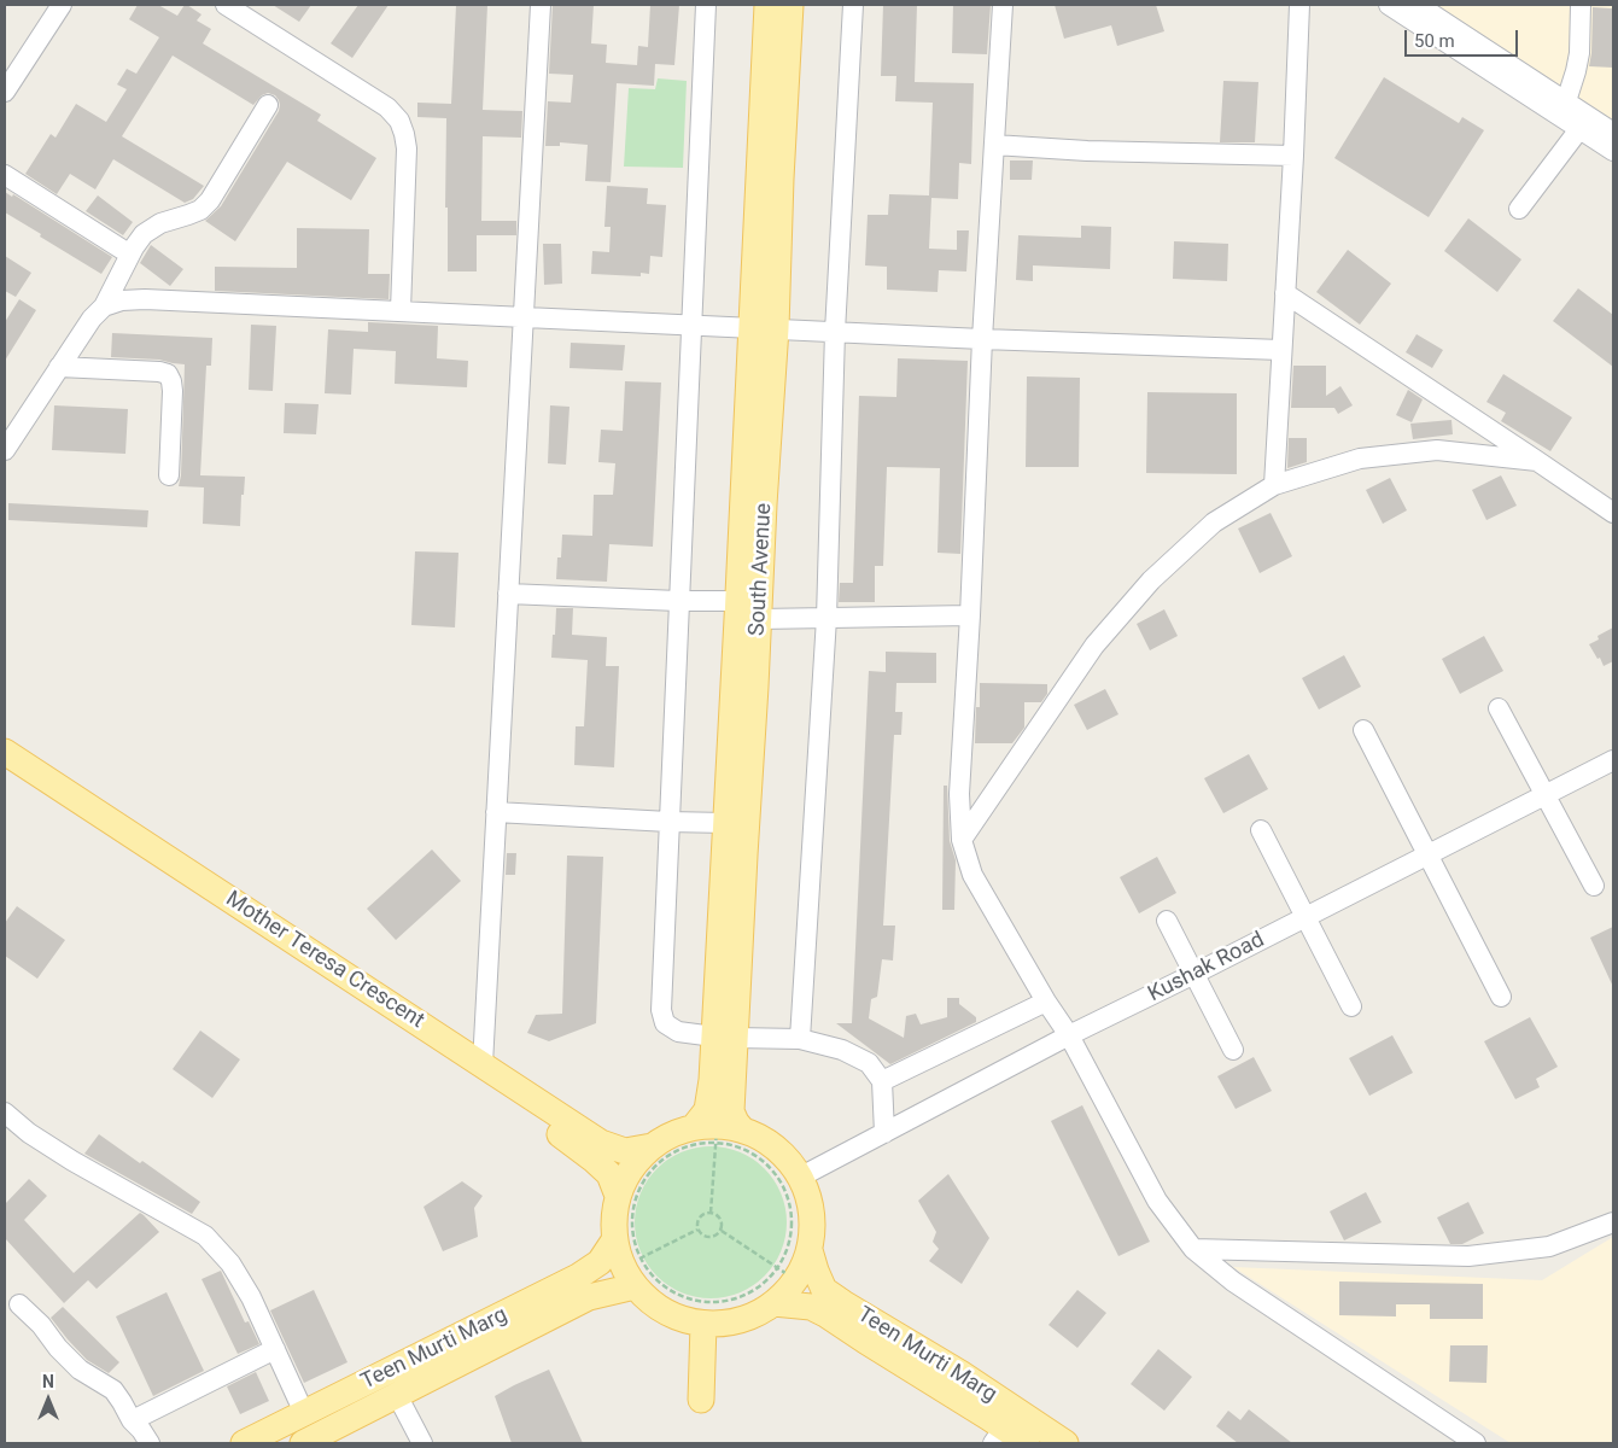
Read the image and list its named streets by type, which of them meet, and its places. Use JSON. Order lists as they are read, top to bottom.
{
  "streets": {
    "main road": ["South Avenue", "Mother Teresa Crescent", "Teen Murti Marg"],
    "street": ["Kushak Road"]
  },
  "scale_bar": "50 m",
  "north": "top"
}
